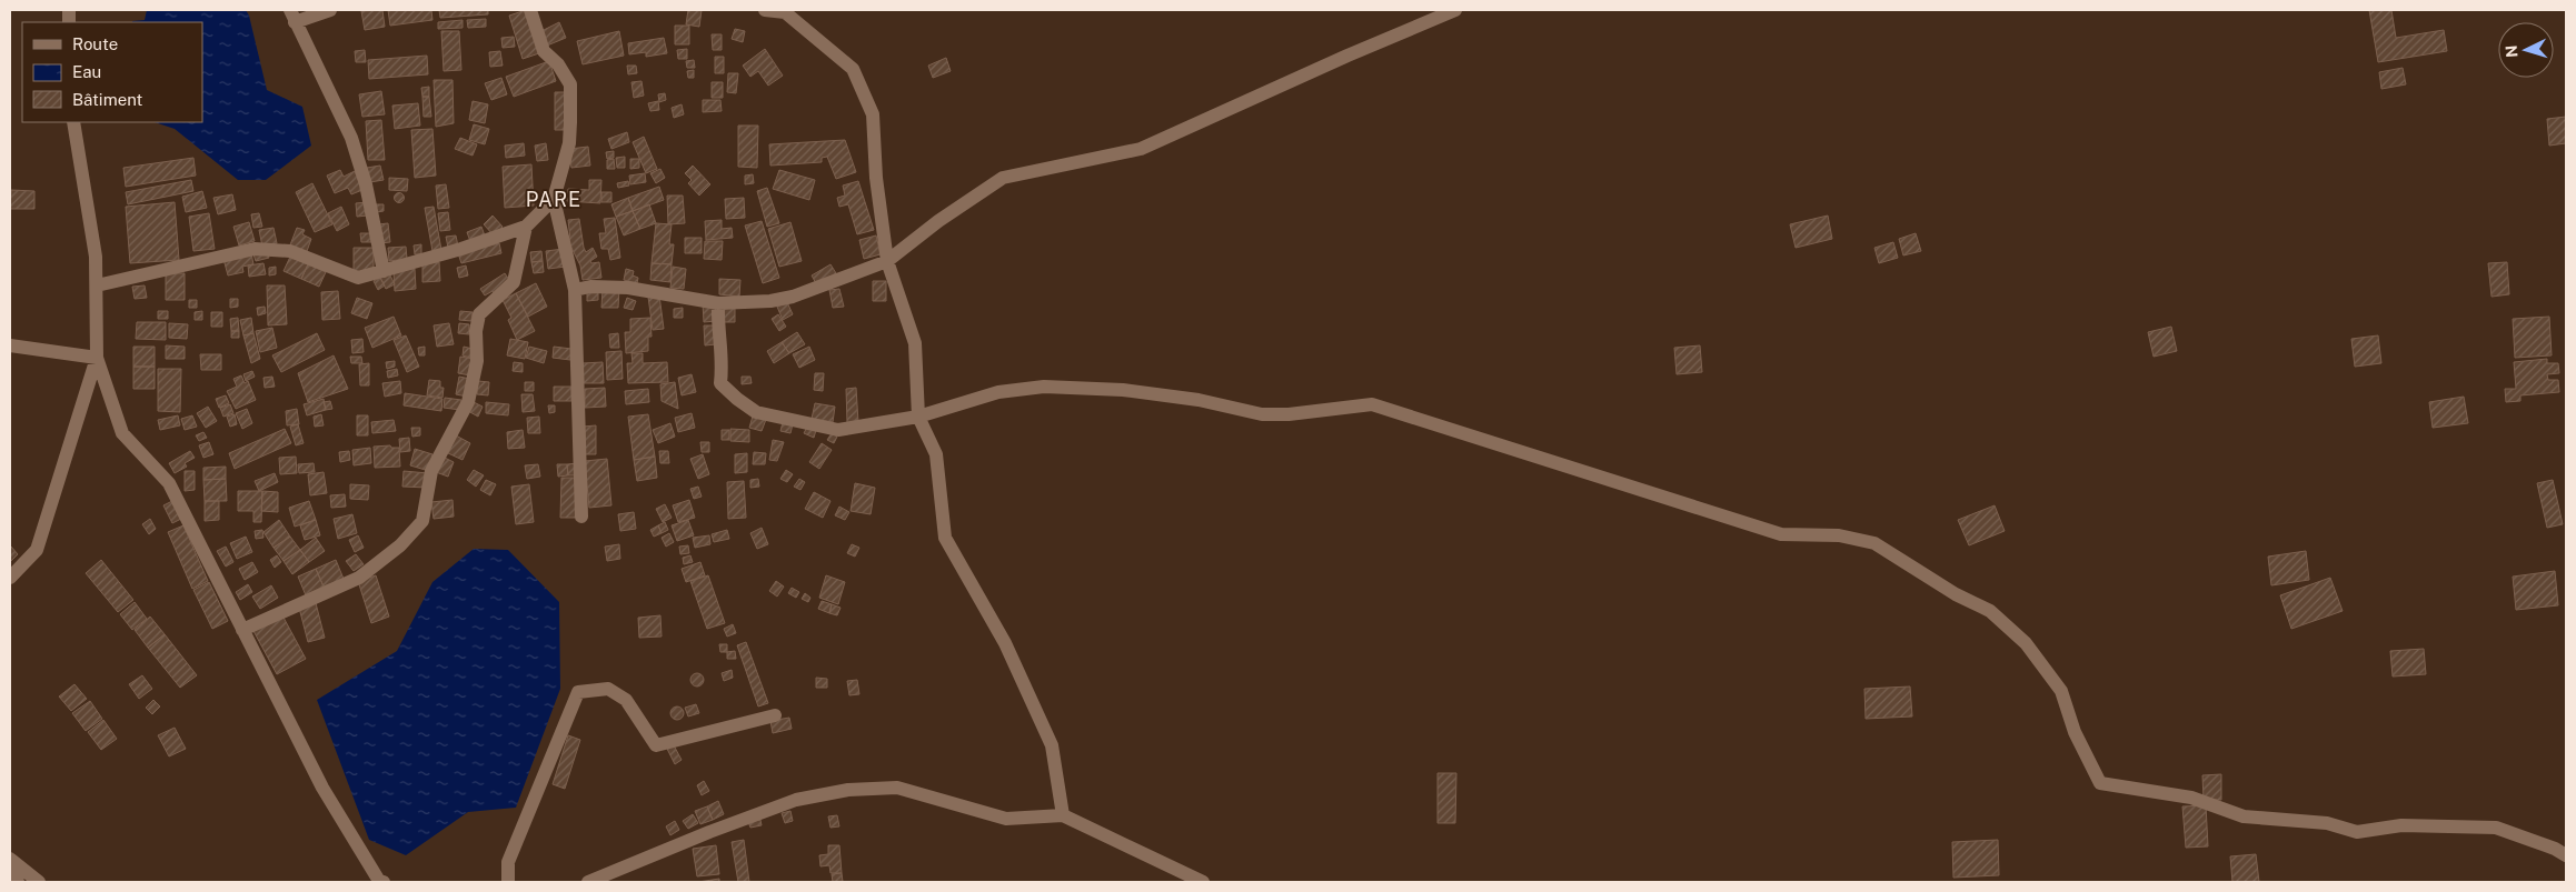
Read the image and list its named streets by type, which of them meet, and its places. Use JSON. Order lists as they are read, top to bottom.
{
  "districts": ["PARE"],
  "legend": ["Route", "Eau", "Bâtiment"],
  "north": "left"
}
